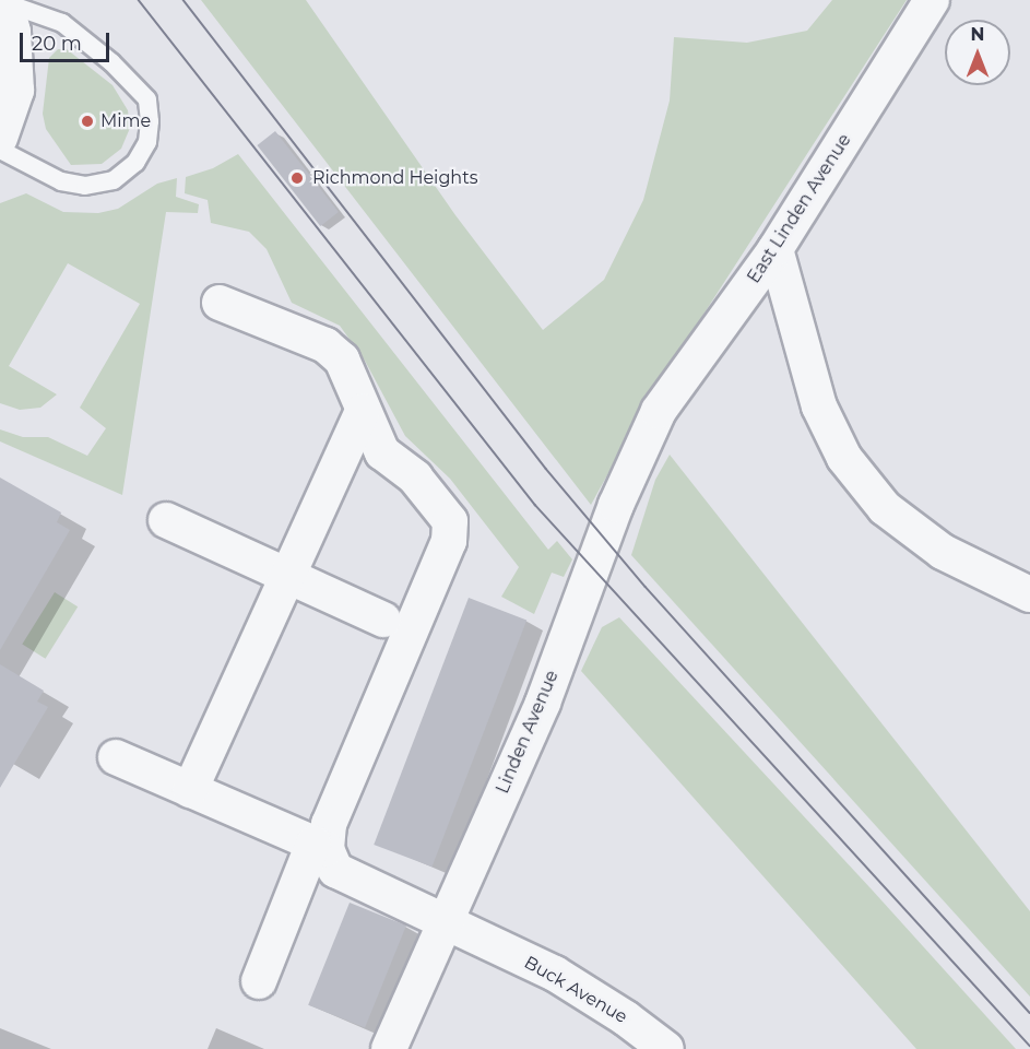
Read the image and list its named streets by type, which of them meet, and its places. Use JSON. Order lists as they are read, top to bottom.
{
  "streets": {
    "street": ["East Linden Avenue", "Linden Avenue", "Buck Avenue"]
  },
  "crossings": [
    ["East Linden Avenue", "Linden Avenue"],
    ["Linden Avenue", "Buck Avenue"]
  ],
  "places": ["Mime", "Richmond Heights"],
  "scale_bar": "20 m",
  "north": "top"
}
